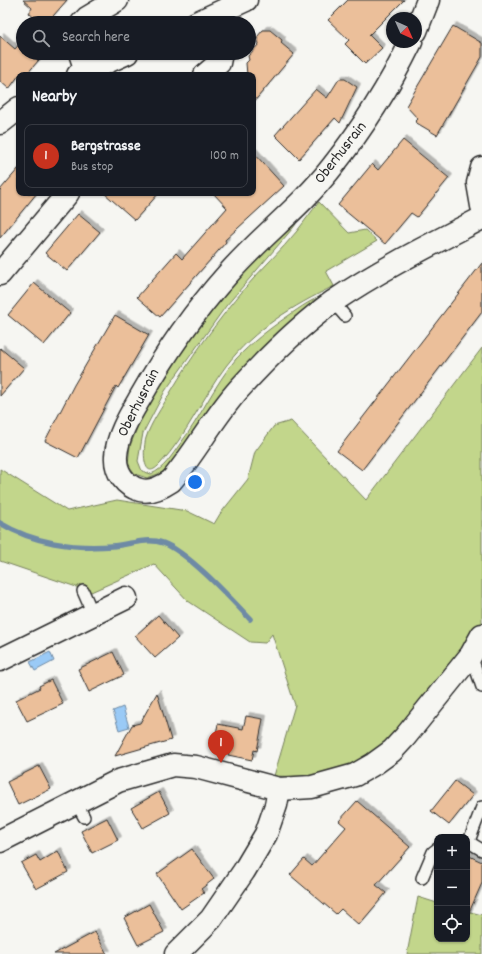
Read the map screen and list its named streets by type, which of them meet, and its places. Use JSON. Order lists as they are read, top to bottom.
{
  "streets": {
    "street": ["Oberhusrain"]
  },
  "north": "bottom right",
  "page": {
    "search": "Search here",
    "heading": "Nearby",
    "list": [
      {
        "mark": "1",
        "name": "Bergstrasse",
        "note": "Bus stop",
        "value": "100 m"
      }
    ],
    "pins": "1",
    "map_buttons": ["+", "−"]
  }
}
